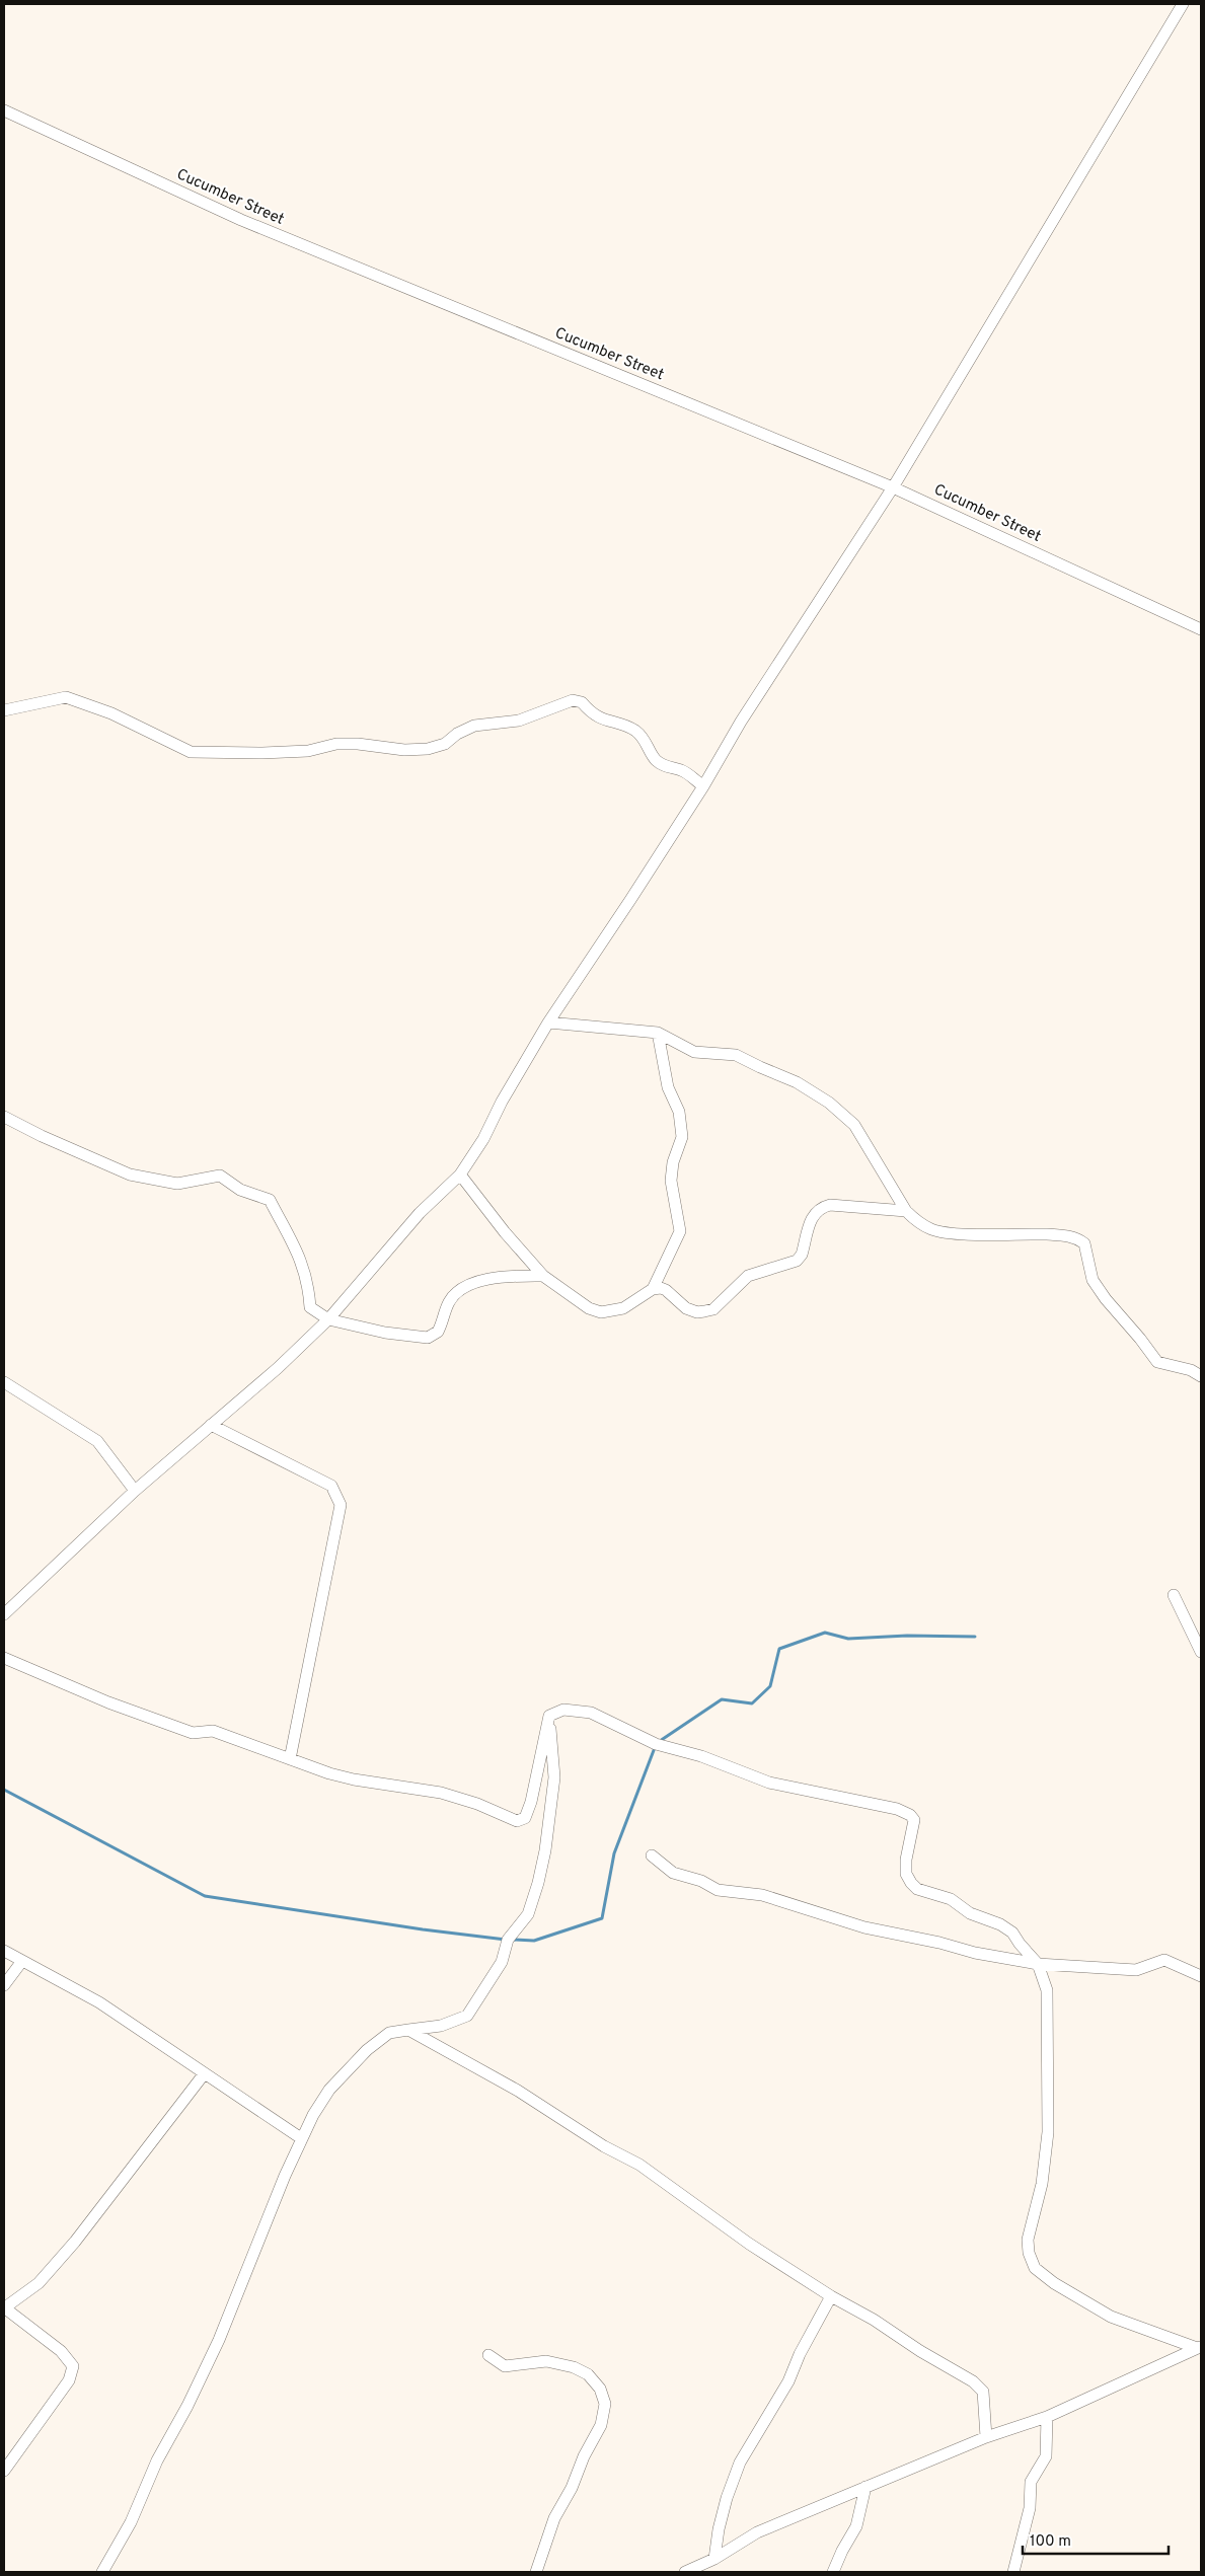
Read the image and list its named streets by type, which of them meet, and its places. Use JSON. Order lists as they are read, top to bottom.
{
  "streets": {
    "street": ["Cucumber Street"]
  },
  "scale_bar": "100 m"
}
